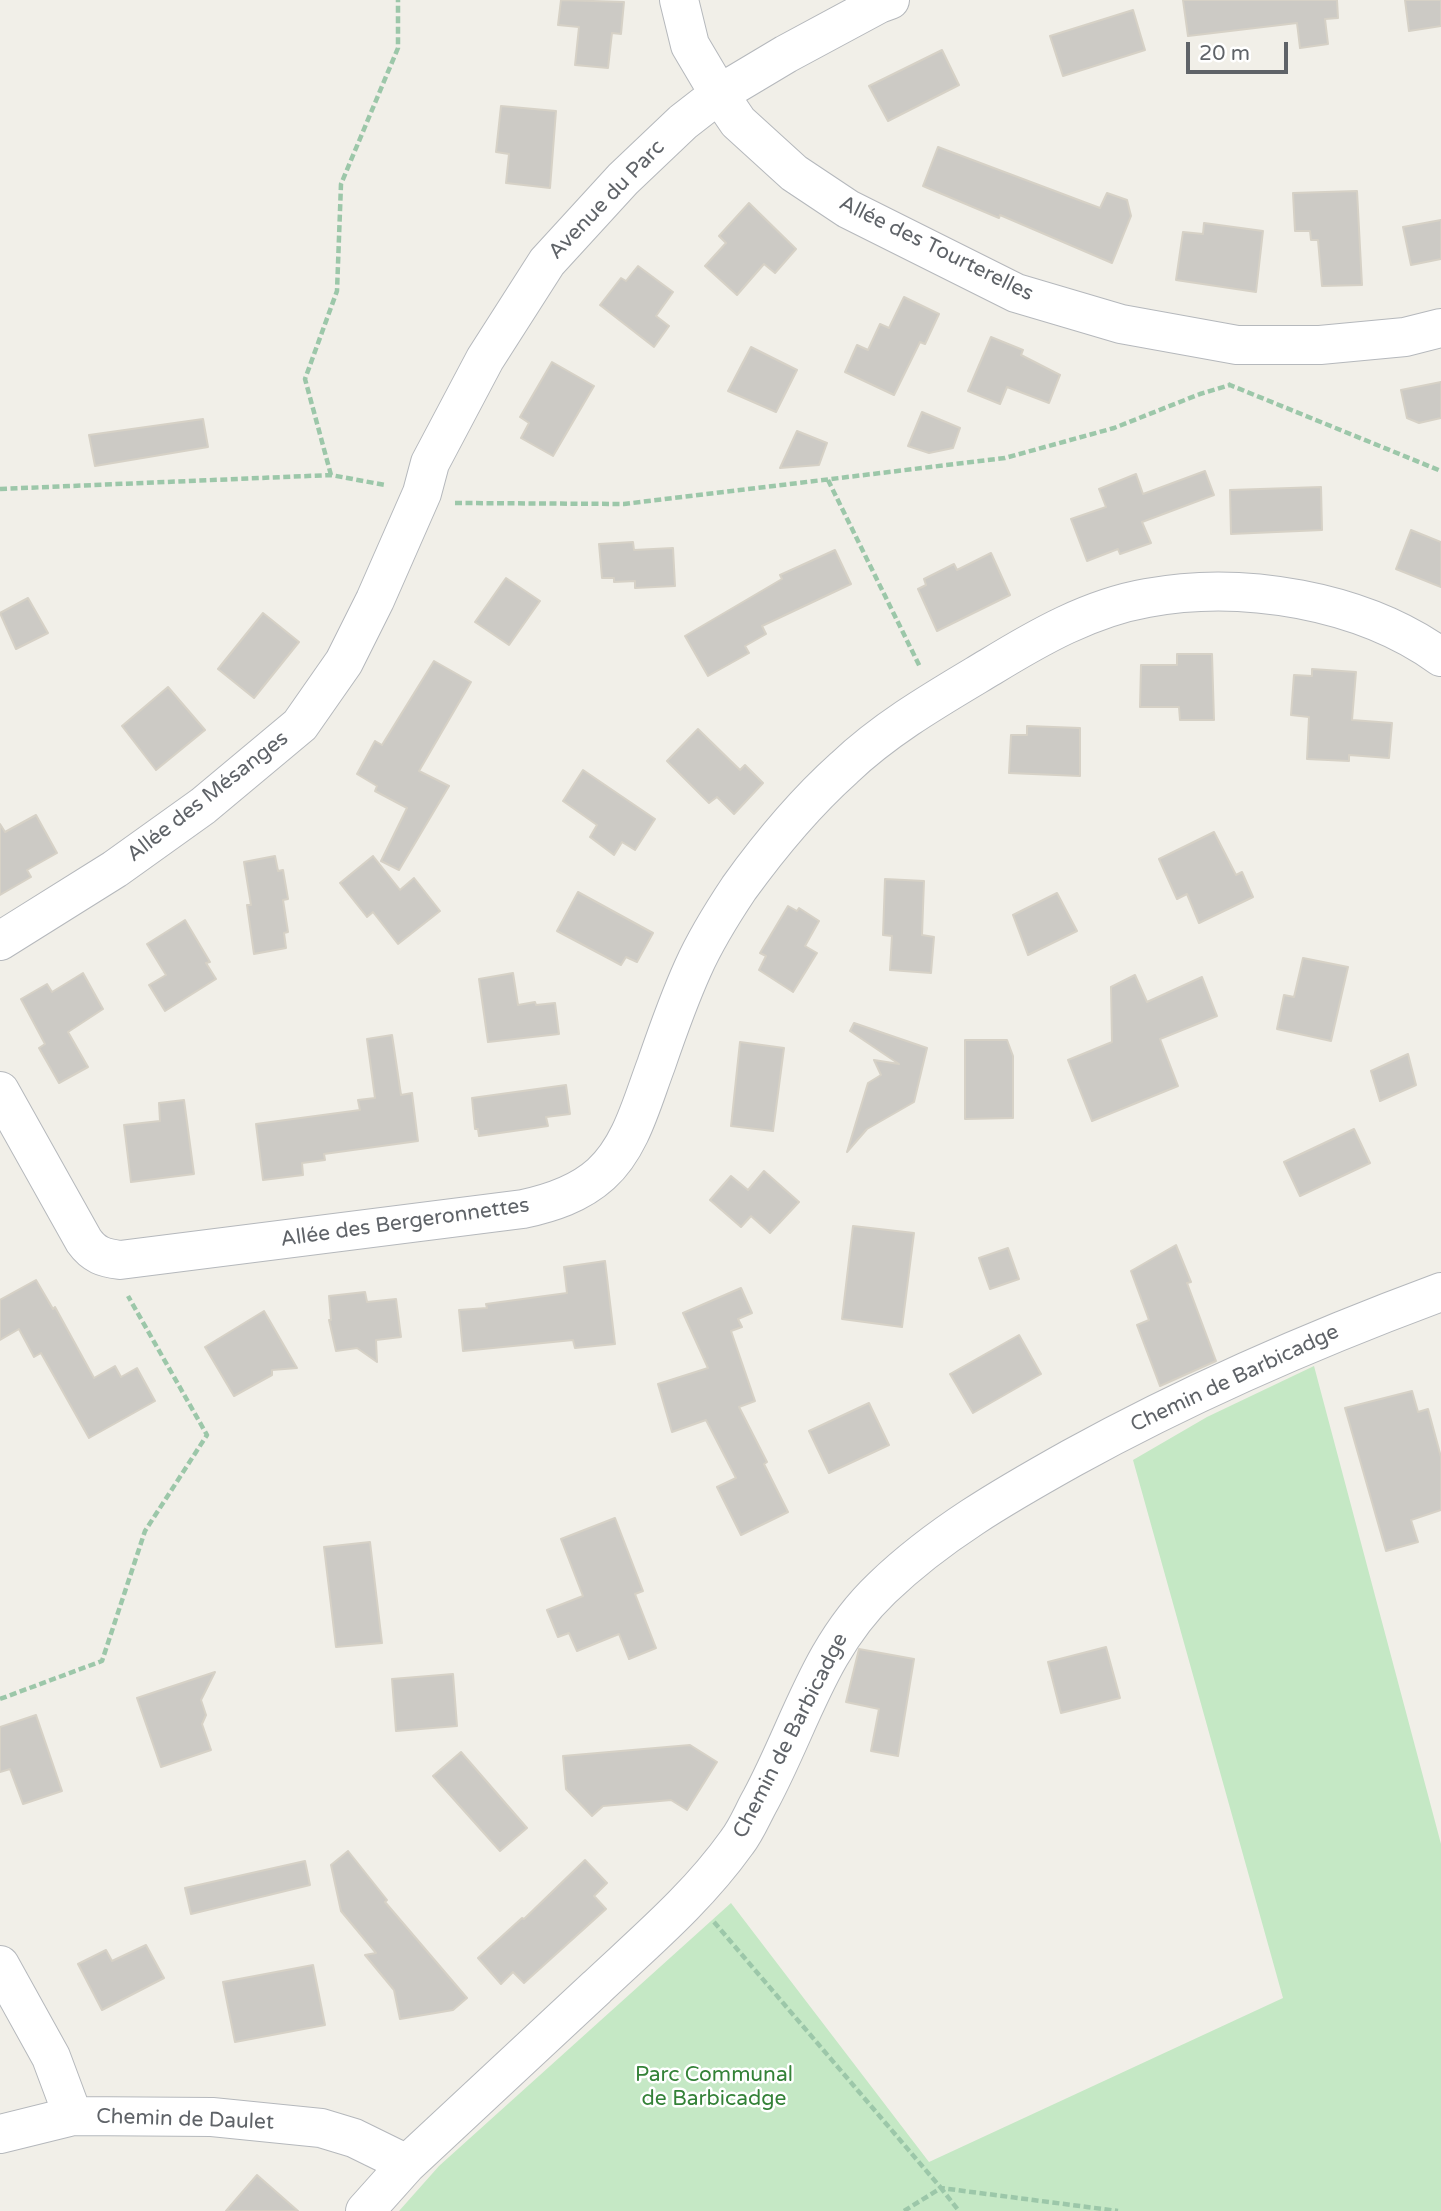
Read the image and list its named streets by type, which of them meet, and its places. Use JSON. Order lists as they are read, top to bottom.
{
  "streets": {
    "street": [
      "Avenue du Parc",
      "Allée des Tourterelles",
      "Allée des Mésanges",
      "Allée des Bergeronnettes",
      "Chemin de Barbicadge",
      "Chemin de Daulet"
    ]
  },
  "crossings": [
    ["Avenue du Parc", "Allée des Tourterelles"],
    ["Avenue du Parc", "Allée des Mésanges"],
    ["Chemin de Barbicadge", "Chemin de Daulet"]
  ],
  "parks": ["Parc Communal de Barbicadge"],
  "scale_bar": "20 m"
}
